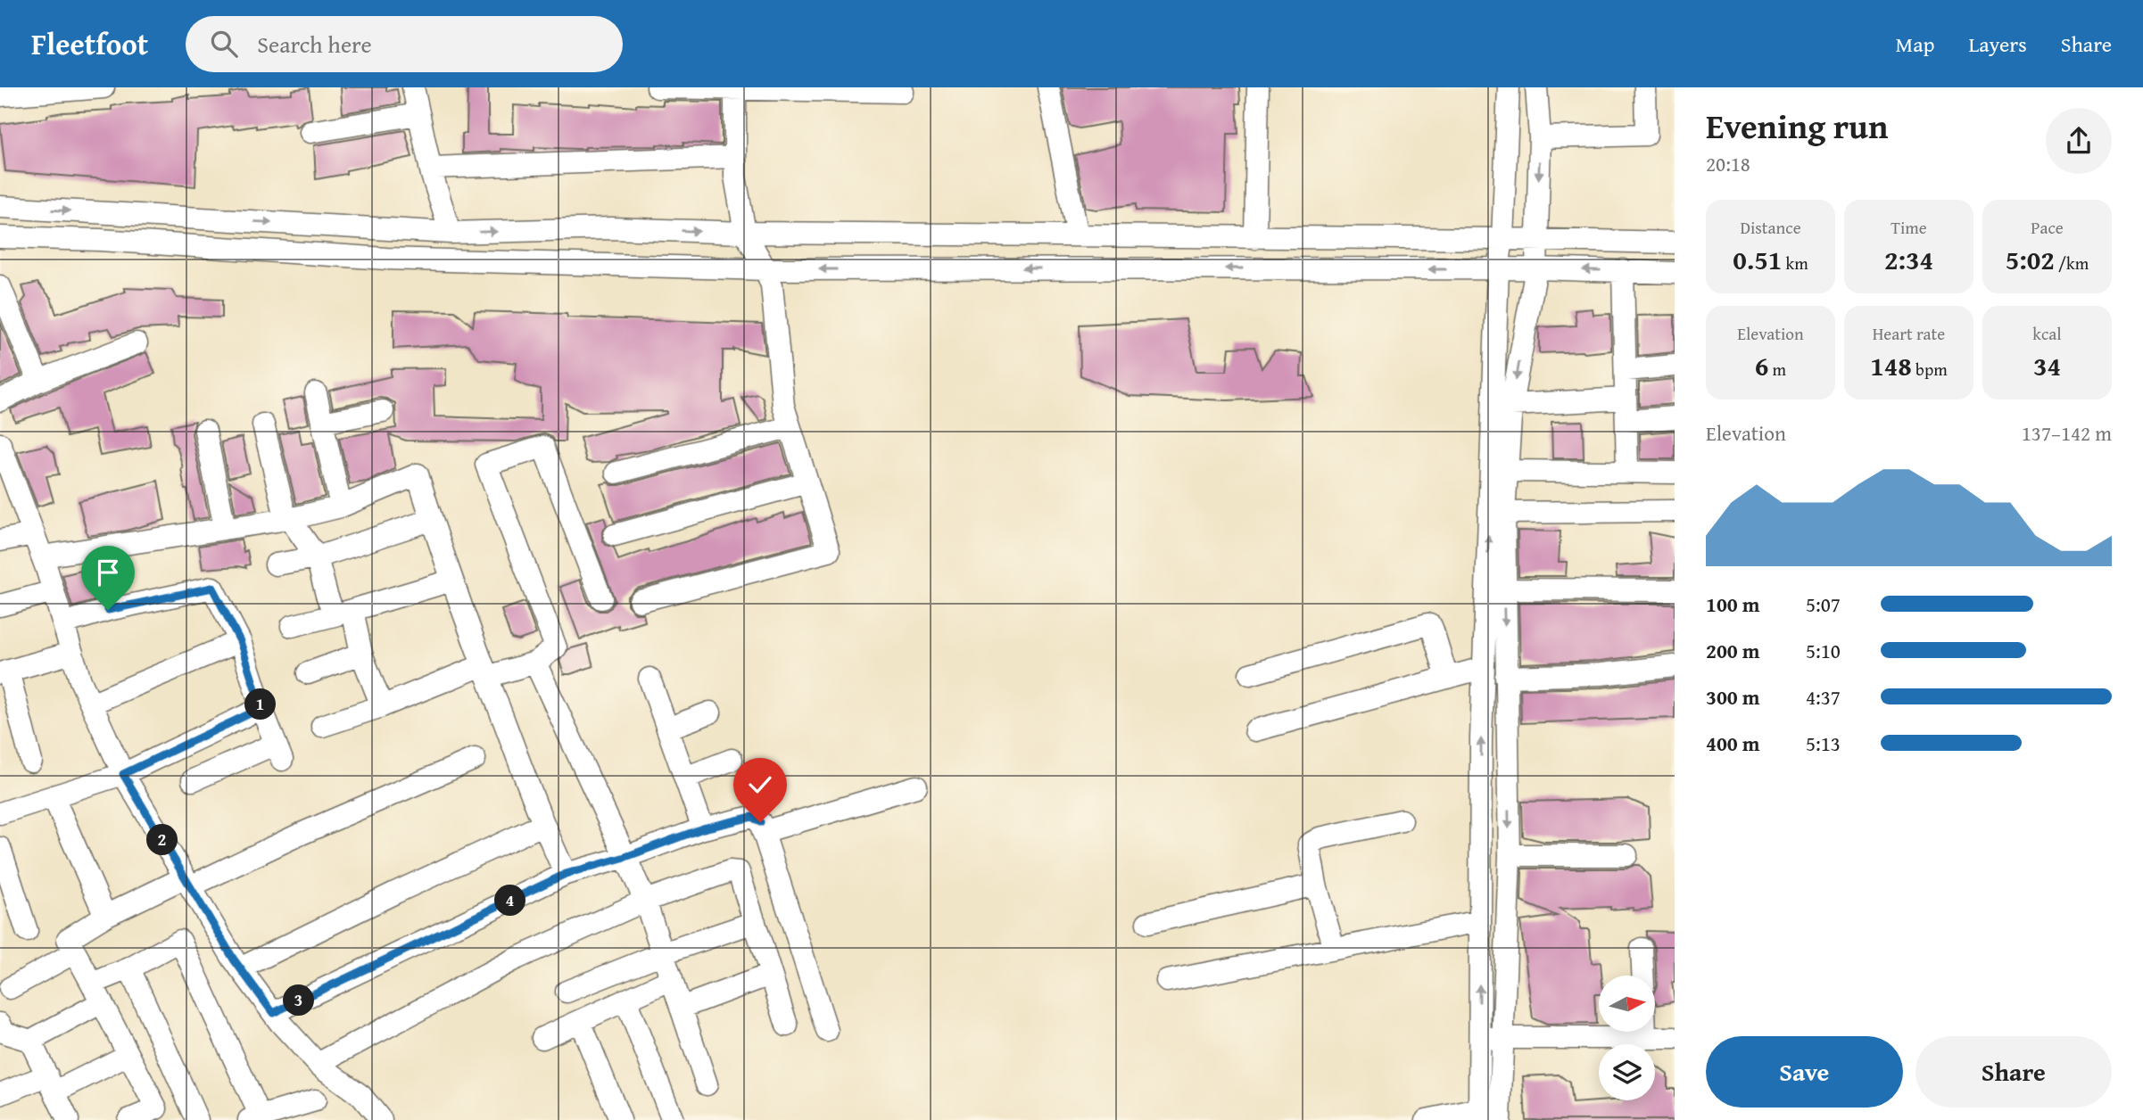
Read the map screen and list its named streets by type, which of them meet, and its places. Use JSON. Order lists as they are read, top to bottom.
{
  "north": "right",
  "page": {
    "header": "Fleetfoot",
    "search": "Search here",
    "nav": ["Map", "Layers", "Share"],
    "heading": ["Evening run", "20:18"],
    "stats": [
      ["Distance", "0.51 km"],
      ["Time", "2:34"],
      ["Pace", "5:02 /km"],
      ["Elevation", "6 m"],
      ["Heart rate", "148 bpm"],
      ["kcal", "34"]
    ],
    "chart": ["Elevation", "137–142 m"],
    "list": [
      {
        "name": "100 m",
        "note": "5:07"
      },
      {
        "name": "200 m",
        "note": "5:10"
      },
      {
        "name": "300 m",
        "note": "4:37"
      },
      {
        "name": "400 m",
        "note": "5:13"
      }
    ],
    "pins": [
      "1",
      "2",
      "4",
      "3"
    ],
    "buttons": ["Save", "Share"]
  }
}
